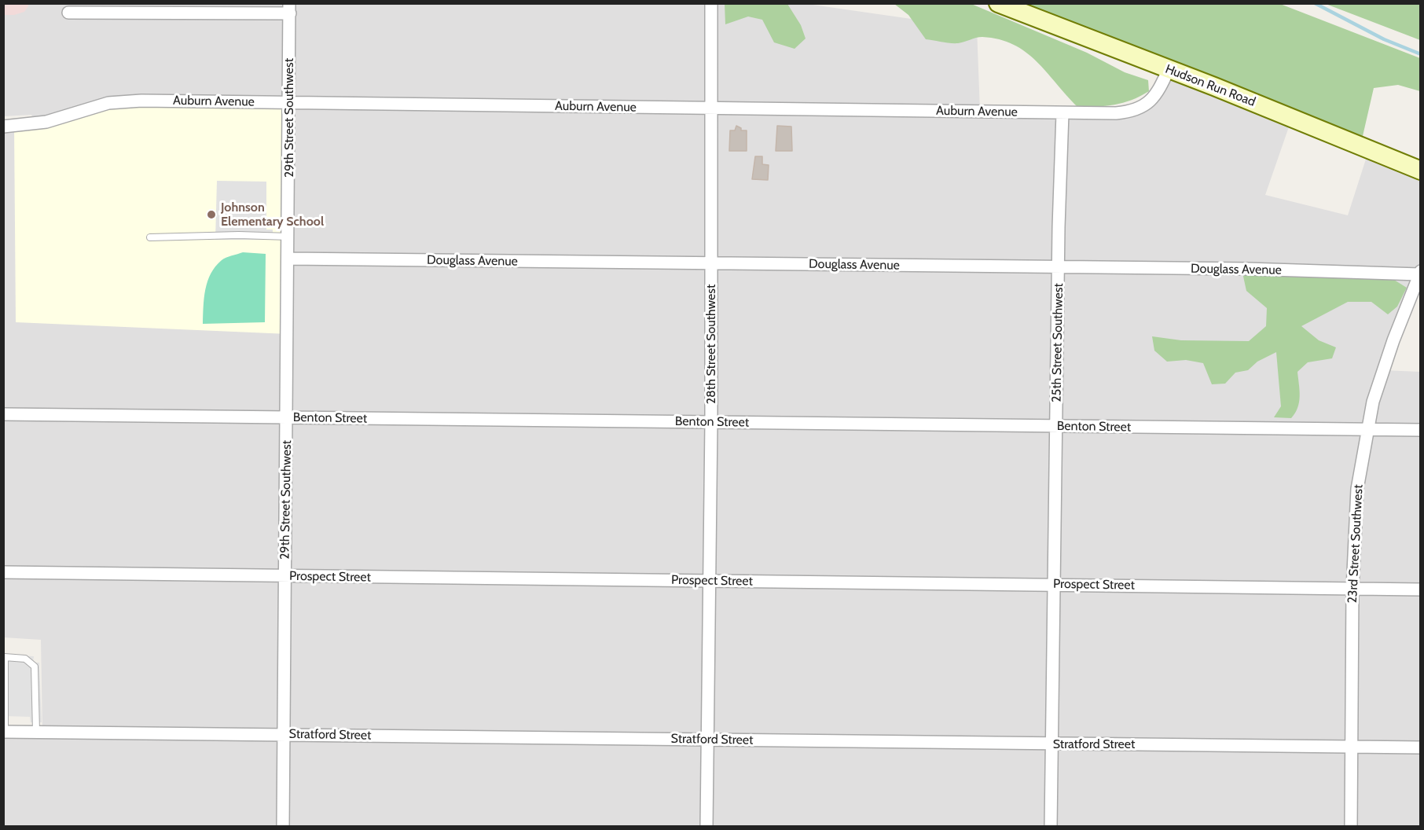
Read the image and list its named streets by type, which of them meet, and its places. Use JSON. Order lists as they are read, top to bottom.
{
  "streets": {
    "main road": ["Hudson Run Road"],
    "street": [
      "Auburn Avenue",
      "29th Street Southwest",
      "Douglass Avenue",
      "25th Street Southwest",
      "28th Street Southwest",
      "Benton Street",
      "23rd Street Southwest",
      "Prospect Street",
      "Stratford Street"
    ]
  },
  "crossings": [
    ["Hudson Run Road", "Auburn Avenue"],
    ["Auburn Avenue", "29th Street Southwest"],
    ["Auburn Avenue", "25th Street Southwest"],
    ["Auburn Avenue", "28th Street Southwest"],
    ["29th Street Southwest", "Douglass Avenue"],
    ["29th Street Southwest", "Benton Street"],
    ["29th Street Southwest", "Prospect Street"],
    ["29th Street Southwest", "Stratford Street"],
    ["Douglass Avenue", "25th Street Southwest"],
    ["Douglass Avenue", "28th Street Southwest"],
    ["Douglass Avenue", "23rd Street Southwest"],
    ["25th Street Southwest", "Benton Street"],
    ["25th Street Southwest", "Prospect Street"],
    ["25th Street Southwest", "Stratford Street"],
    ["28th Street Southwest", "Benton Street"],
    ["28th Street Southwest", "Prospect Street"],
    ["28th Street Southwest", "Stratford Street"],
    ["Benton Street", "23rd Street Southwest"],
    ["23rd Street Southwest", "Prospect Street"],
    ["23rd Street Southwest", "Stratford Street"]
  ],
  "places": ["Johnson Elementary School"]
}
